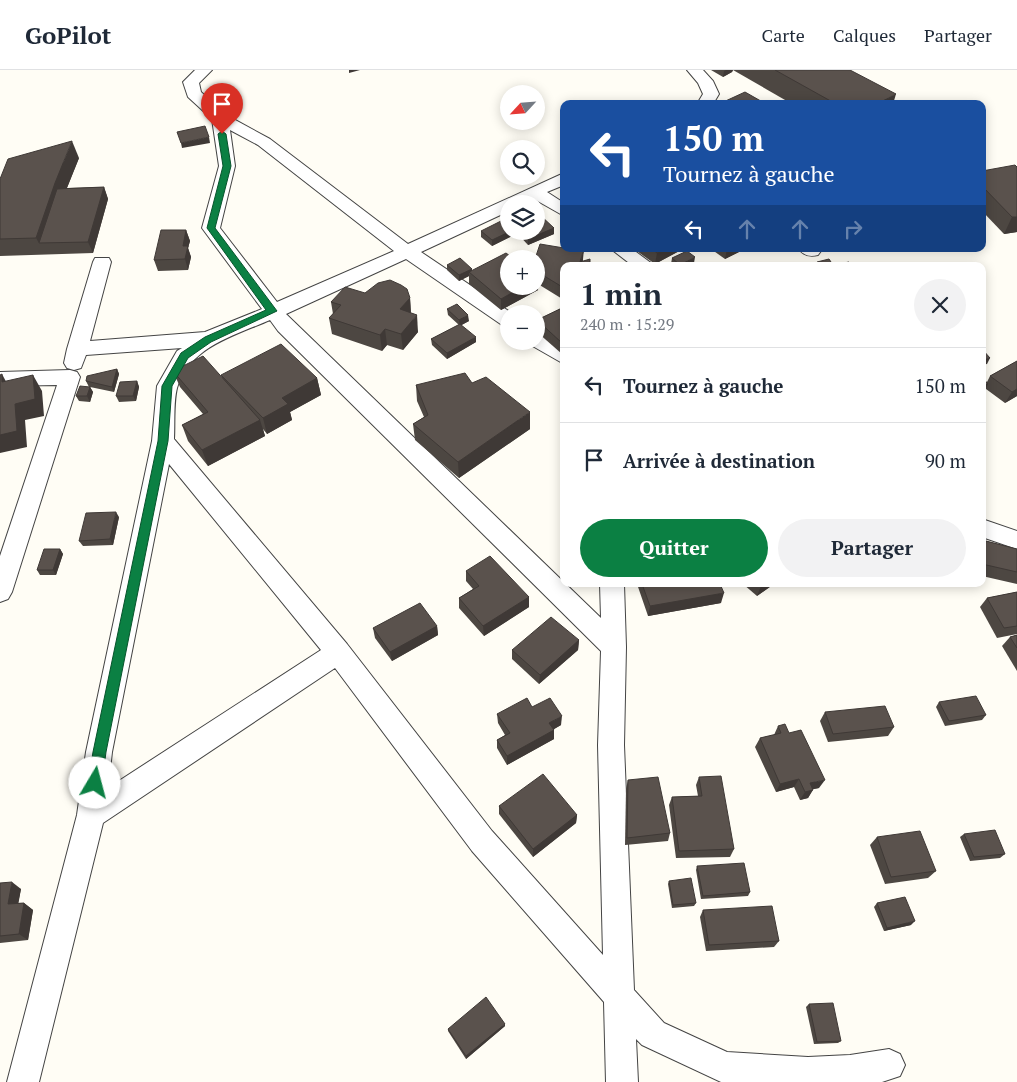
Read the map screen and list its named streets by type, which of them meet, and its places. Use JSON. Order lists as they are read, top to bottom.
{
  "north": "bottom left",
  "page": {
    "header": "GoPilot",
    "nav": ["Carte", "Calques", "Partager"],
    "map_buttons": ["+", "−"],
    "turn": ["150 m", "Tournez à gauche"],
    "heading": ["1 min", "240 m · 15:29"],
    "list": [
      {
        "name": "Tournez à gauche",
        "value": "150 m"
      },
      {
        "name": "Arrivée à destination",
        "value": "90 m"
      }
    ],
    "buttons": ["Quitter", "Partager"]
  }
}
